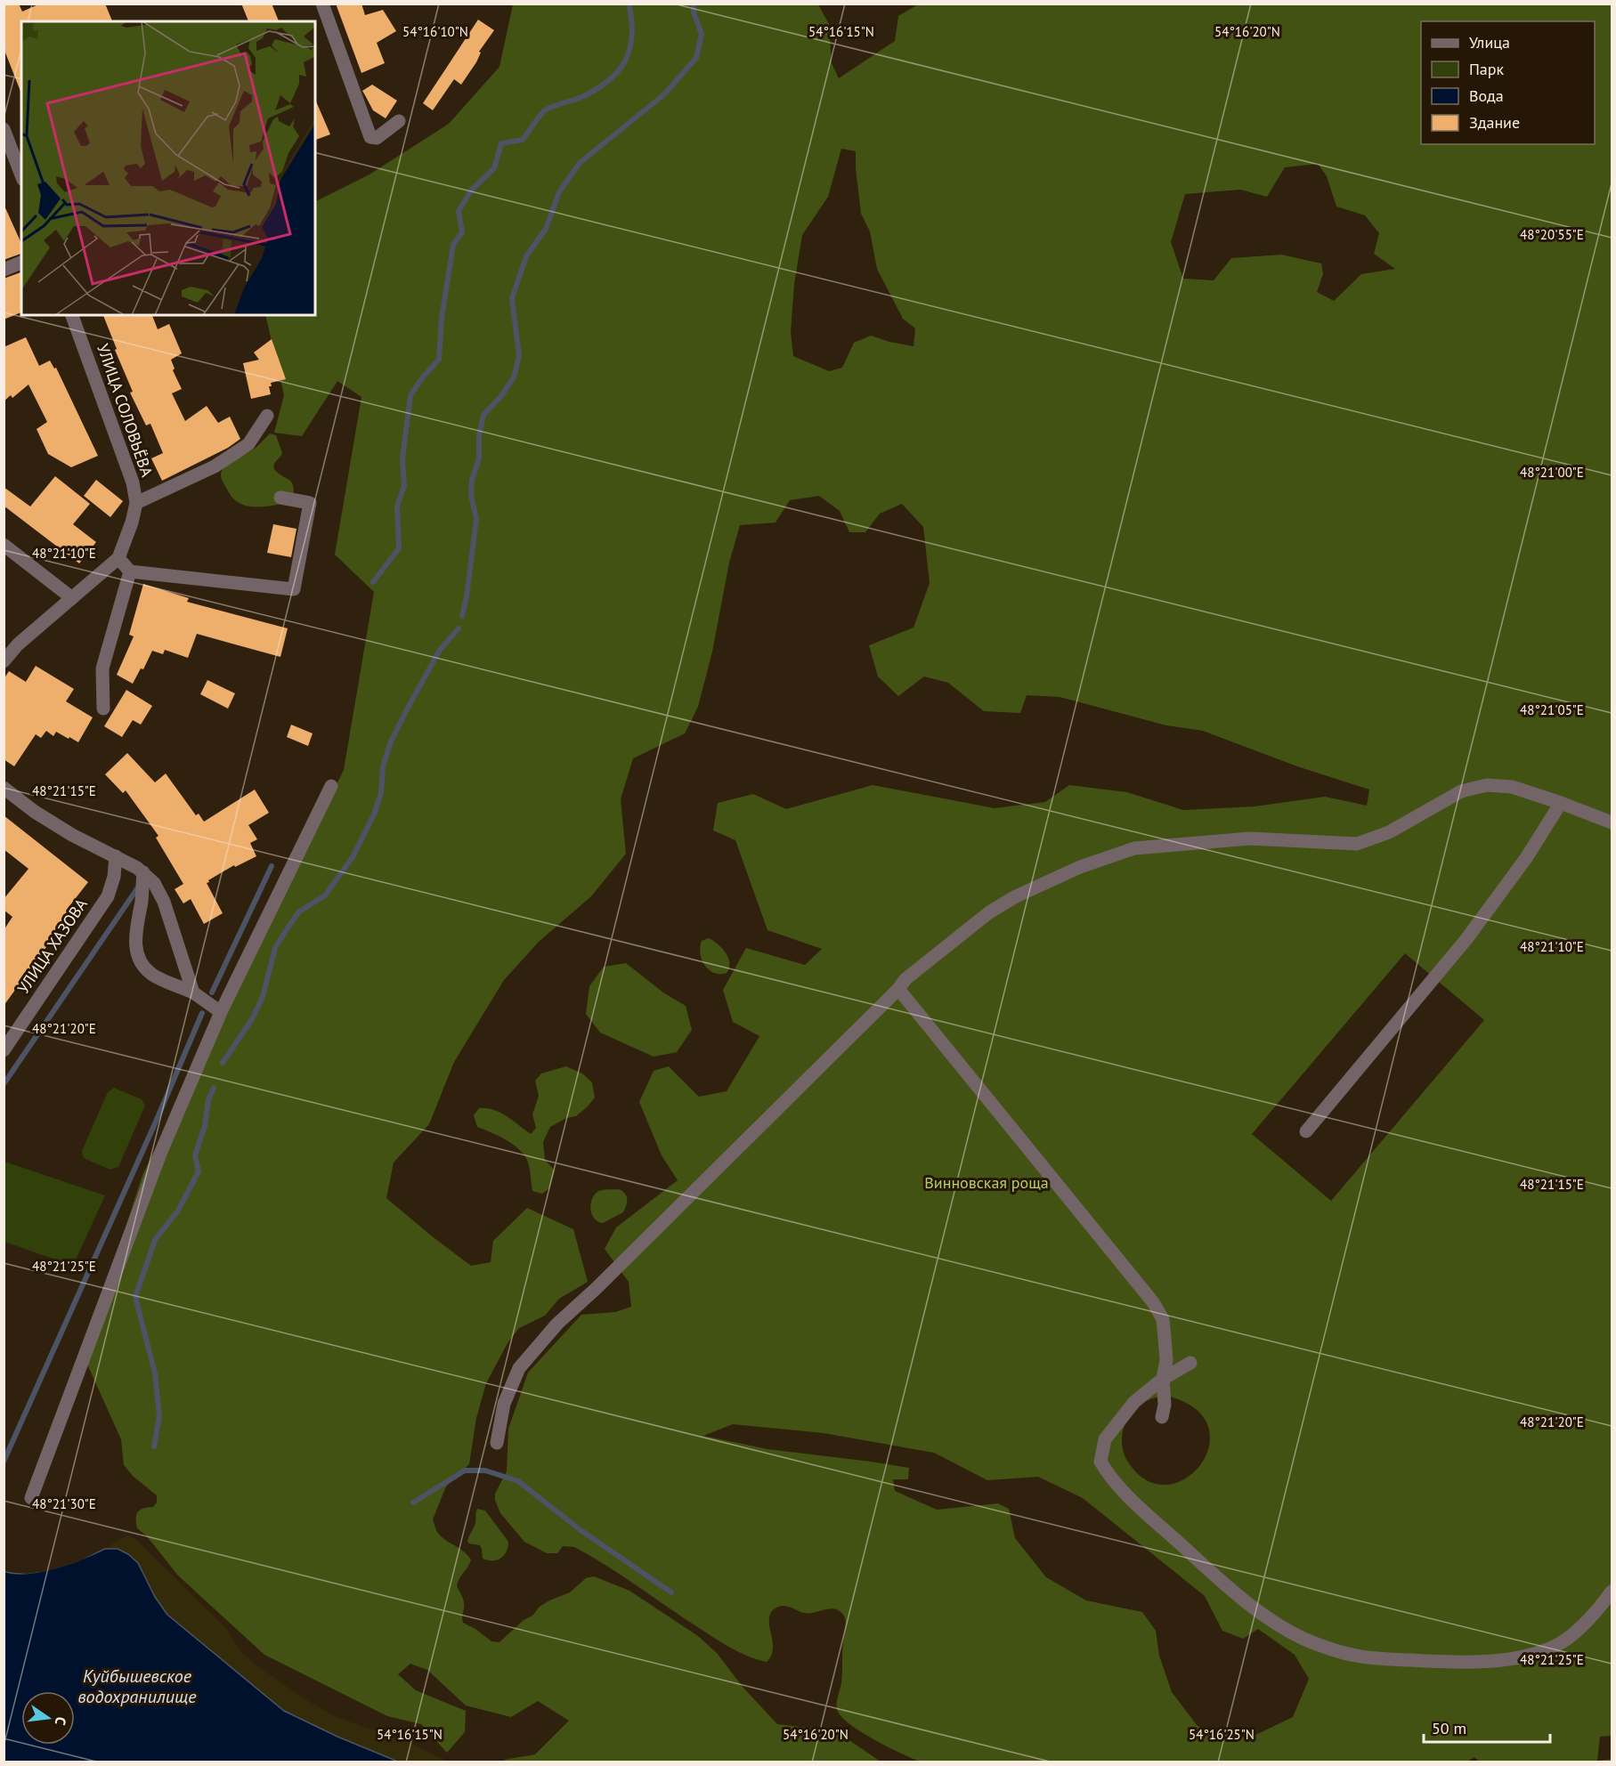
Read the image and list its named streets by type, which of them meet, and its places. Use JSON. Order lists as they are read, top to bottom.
{
  "streets": {
    "street": ["УЛИЦА СОЛОВЬЁВА", "УЛИЦА ХАЗОВА"]
  },
  "water": ["Куйбышевское водохранилище"],
  "parks": ["Винновская роща"],
  "legend": [
    "Улица",
    "Парк",
    "Вода",
    "Здание"
  ],
  "scale_bar": "50 m",
  "north": "right",
  "coordinates": [
    "54°16'15\"N",
    "54°16'20\"N",
    "54°16'10\"N",
    "48°20'55\"E",
    "48°21'00\"E",
    "48°21'10\"E",
    "48°21'05\"E",
    "48°21'15\"E",
    "48°21'20\"E",
    "48°21'25\"E",
    "48°21'30\"E",
    "54°16'25\"N"
  ]
}
